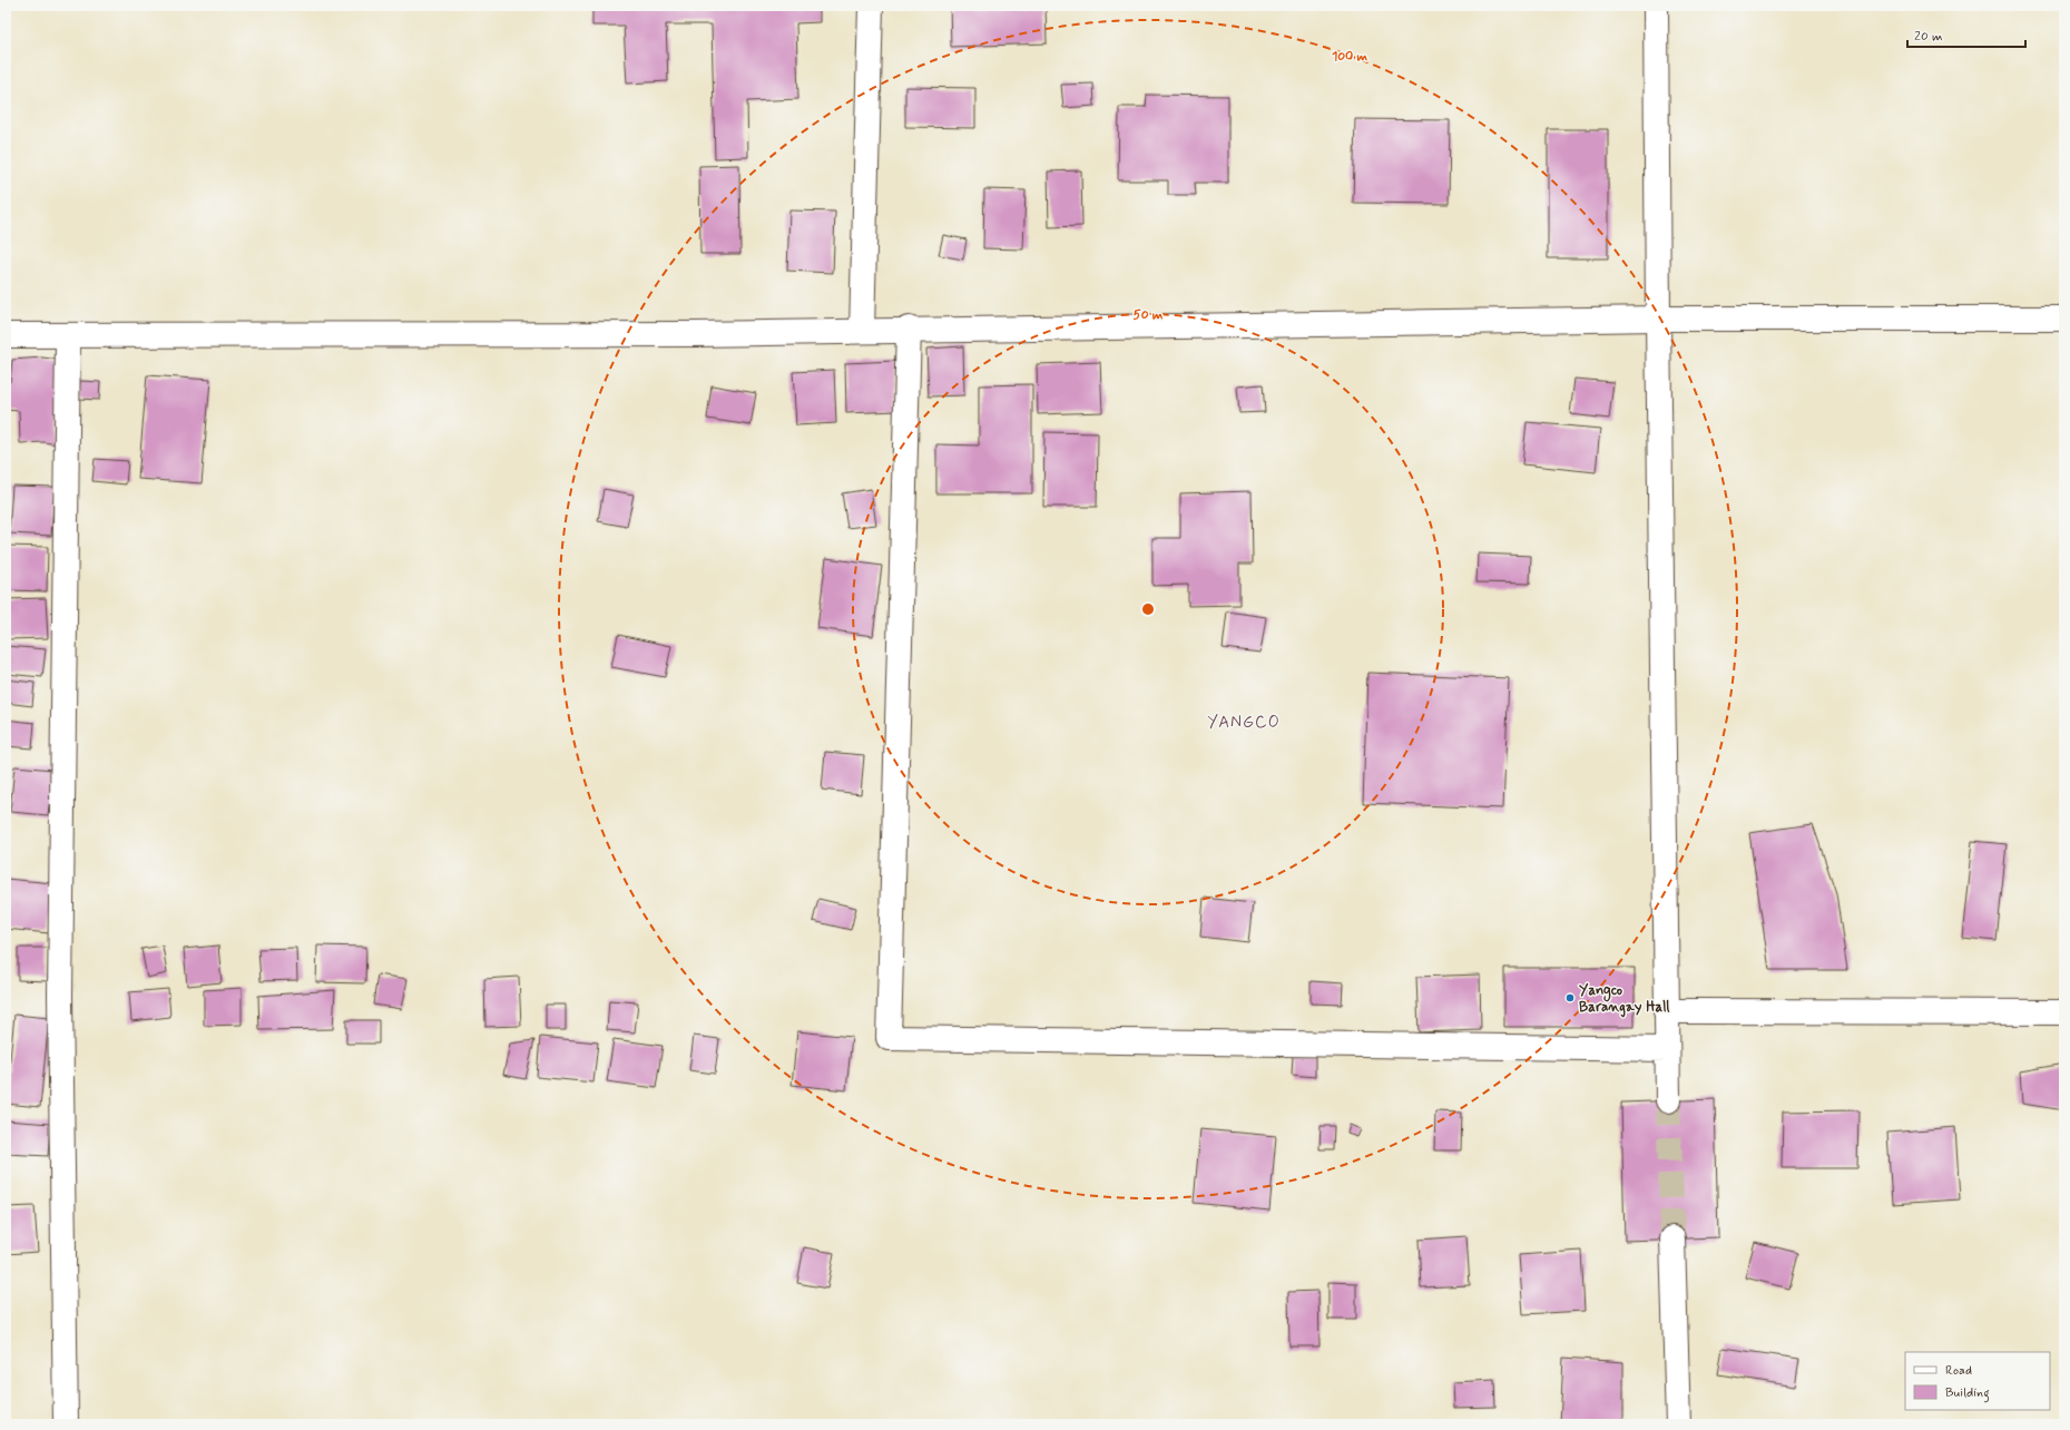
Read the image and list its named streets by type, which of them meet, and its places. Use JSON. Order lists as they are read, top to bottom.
{
  "districts": ["YANGCO"],
  "places": ["Yangco Barangay Hall"],
  "legend": ["Road", "Building"],
  "scale_bar": "20 m",
  "rings": ["100 m", "50 m"]
}
